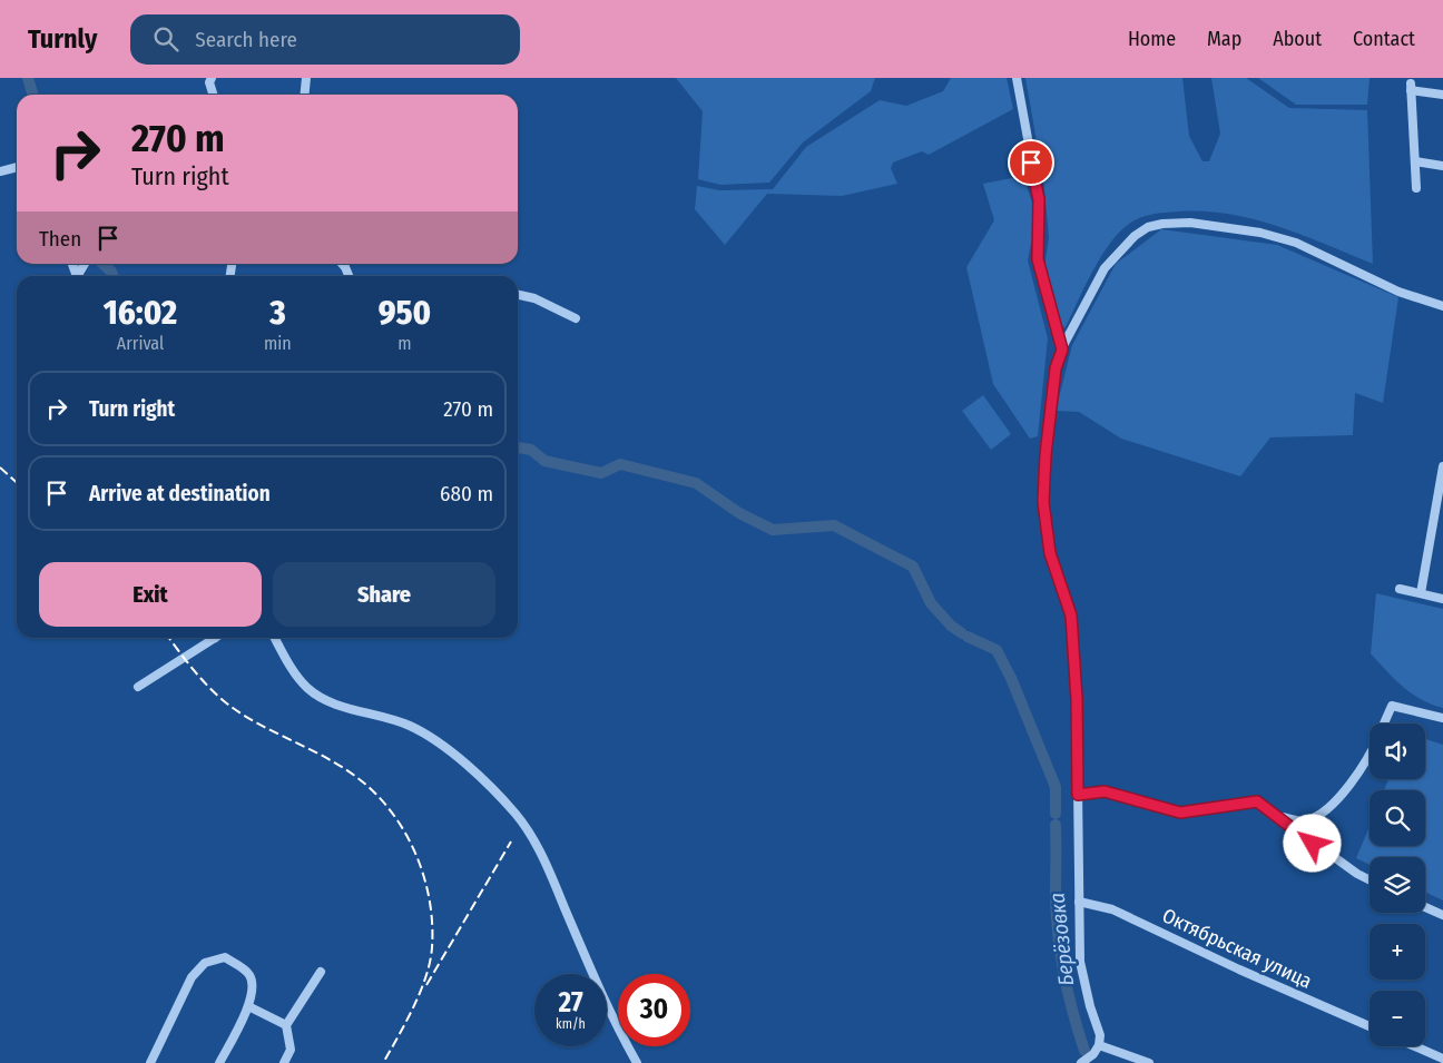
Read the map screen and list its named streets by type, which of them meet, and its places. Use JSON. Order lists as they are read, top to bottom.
{
  "streets": {
    "street": ["Октябрьская улица"]
  },
  "water": ["Берёзовка"],
  "page": {
    "header": "Turnly",
    "search": "Search here",
    "nav": [
      "Home",
      "Map",
      "About",
      "Contact"
    ],
    "turn": ["270 m", "Turn right"],
    "then": "Then",
    "eta": [
      "16:02",
      "Arrival",
      "3",
      "min",
      "950",
      "m"
    ],
    "list": [
      {
        "name": "Turn right",
        "value": "270 m"
      },
      {
        "name": "Arrive at destination",
        "value": "680 m"
      }
    ],
    "buttons": ["Exit", "Share"],
    "map_buttons": ["+", "−"],
    "speed": "27 km/h",
    "limit": "30"
  }
}
